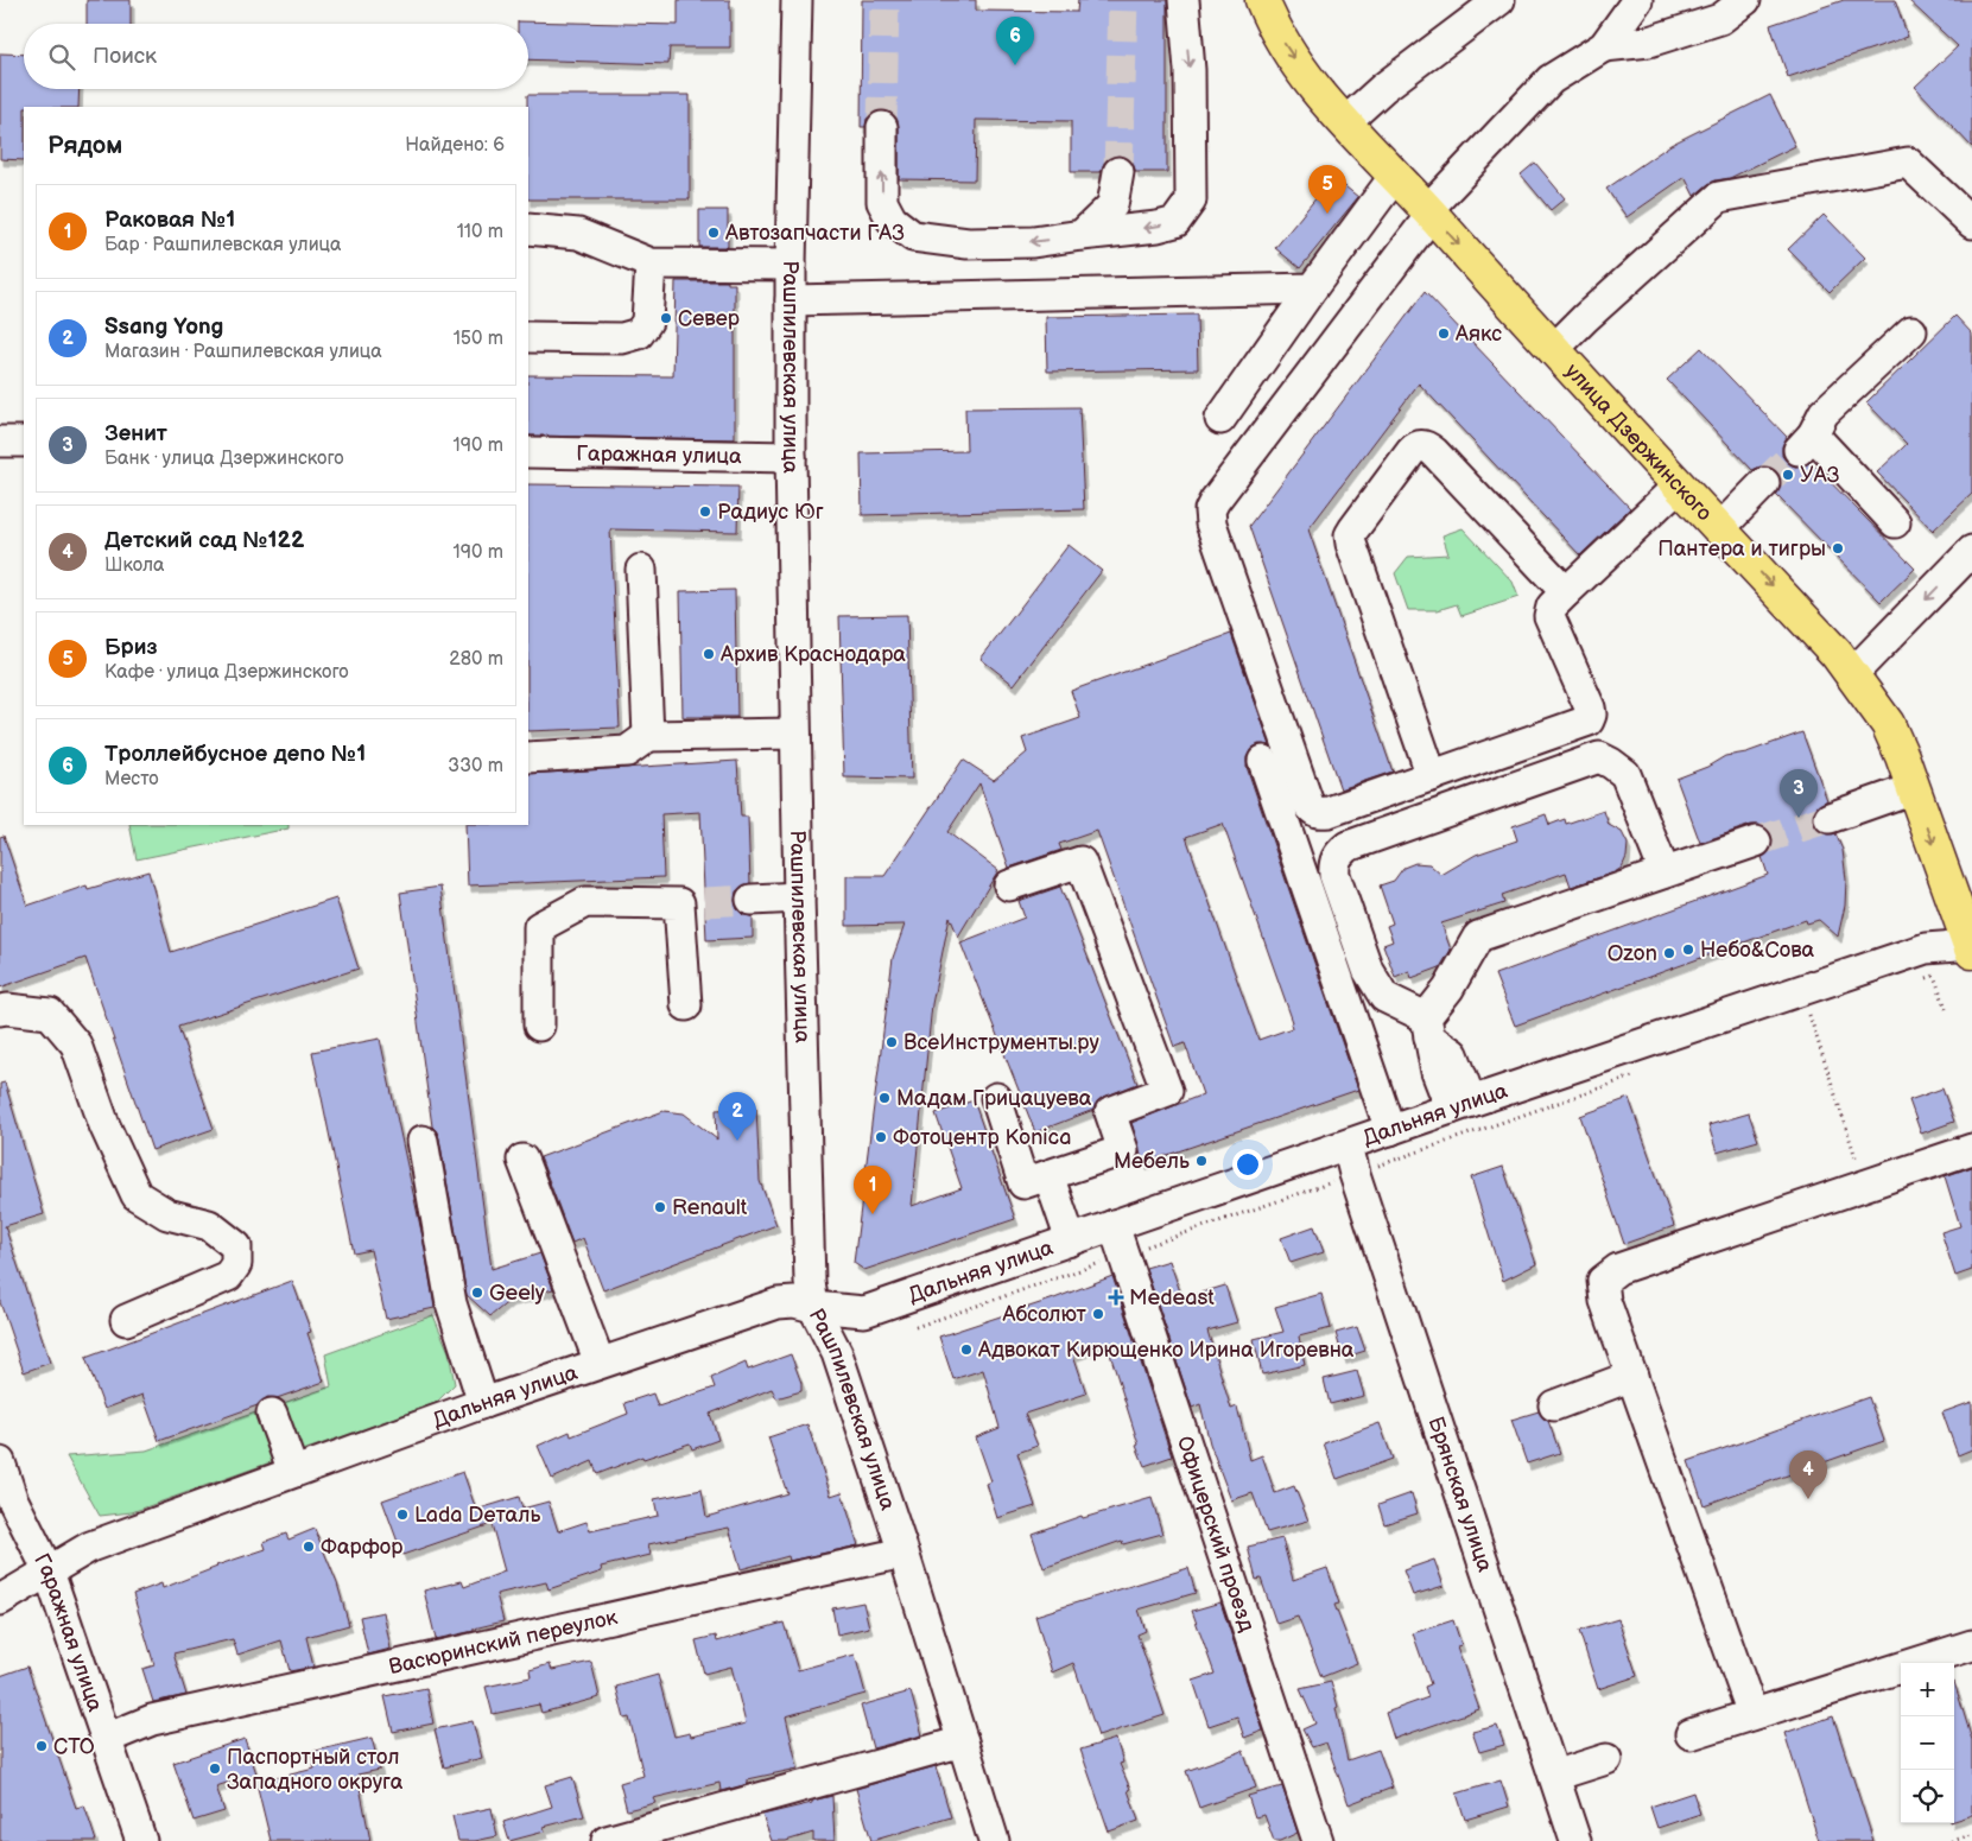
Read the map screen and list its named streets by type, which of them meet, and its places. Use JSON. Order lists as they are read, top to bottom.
{
  "streets": {
    "main road": ["улица Дзержинского"],
    "street": [
      "Рашпилевская улица",
      "Гаражная улица",
      "Дальняя улица",
      "Брянская улица",
      "Офицерский проезд",
      "Васюринский переулок"
    ]
  },
  "crossings": [
    ["Рашпилевская улица", "Гаражная улица"],
    ["Рашпилевская улица", "Дальняя улица"],
    ["Рашпилевская улица", "Васюринский переулок"],
    ["улица Дзержинского", "Дальняя улица"],
    ["Гаражная улица", "Дальняя улица"],
    ["Гаражная улица", "Васюринский переулок"],
    ["Дальняя улица", "Брянская улица"],
    ["Дальняя улица", "Офицерский проезд"]
  ],
  "one_way": ["улица Дзержинского"],
  "places": {
    "other": [
      "Автозапчасти ГАЗ",
      "Север",
      "Аякс",
      "УАЗ",
      "Радиус Юг",
      "Пантера и тигры",
      "Архив Краснодара",
      "Небо&Сова",
      "Ozon",
      "ВсеИнструменты.ру",
      "Мадам Грицацуева",
      "Фотоцентр Konica",
      "Мебель",
      "Renault",
      "Geely",
      "Абсолют",
      "Адвокат Кирющенко Ирина Игоревна",
      "Lada Dеталь",
      "Фарфор",
      "СТО",
      "Паспортный стол Западного округа"
    ],
    "health": ["Medeast"]
  },
  "page": {
    "pins": [
      "6",
      "5",
      "3",
      "2",
      "1",
      "4"
    ],
    "search": "Поиск",
    "heading": ["Рядом", "Найдено: 6"],
    "list": [
      {
        "mark": "1",
        "name": "Раковая №1",
        "note": "Бар · Рашпилевская улица",
        "value": "110 m"
      },
      {
        "mark": "2",
        "name": "Ssang Yong",
        "note": "Магазин · Рашпилевская улица",
        "value": "150 m"
      },
      {
        "mark": "3",
        "name": "Зенит",
        "note": "Банк · улица Дзержинского",
        "value": "190 m"
      },
      {
        "mark": "4",
        "name": "Детский сад №122",
        "note": "Школа",
        "value": "190 m"
      },
      {
        "mark": "5",
        "name": "Бриз",
        "note": "Кафе · улица Дзержинского",
        "value": "280 m"
      },
      {
        "mark": "6",
        "name": "Троллейбусное депо №1",
        "note": "Место",
        "value": "330 m"
      }
    ],
    "map_buttons": ["+", "−"]
  }
}
